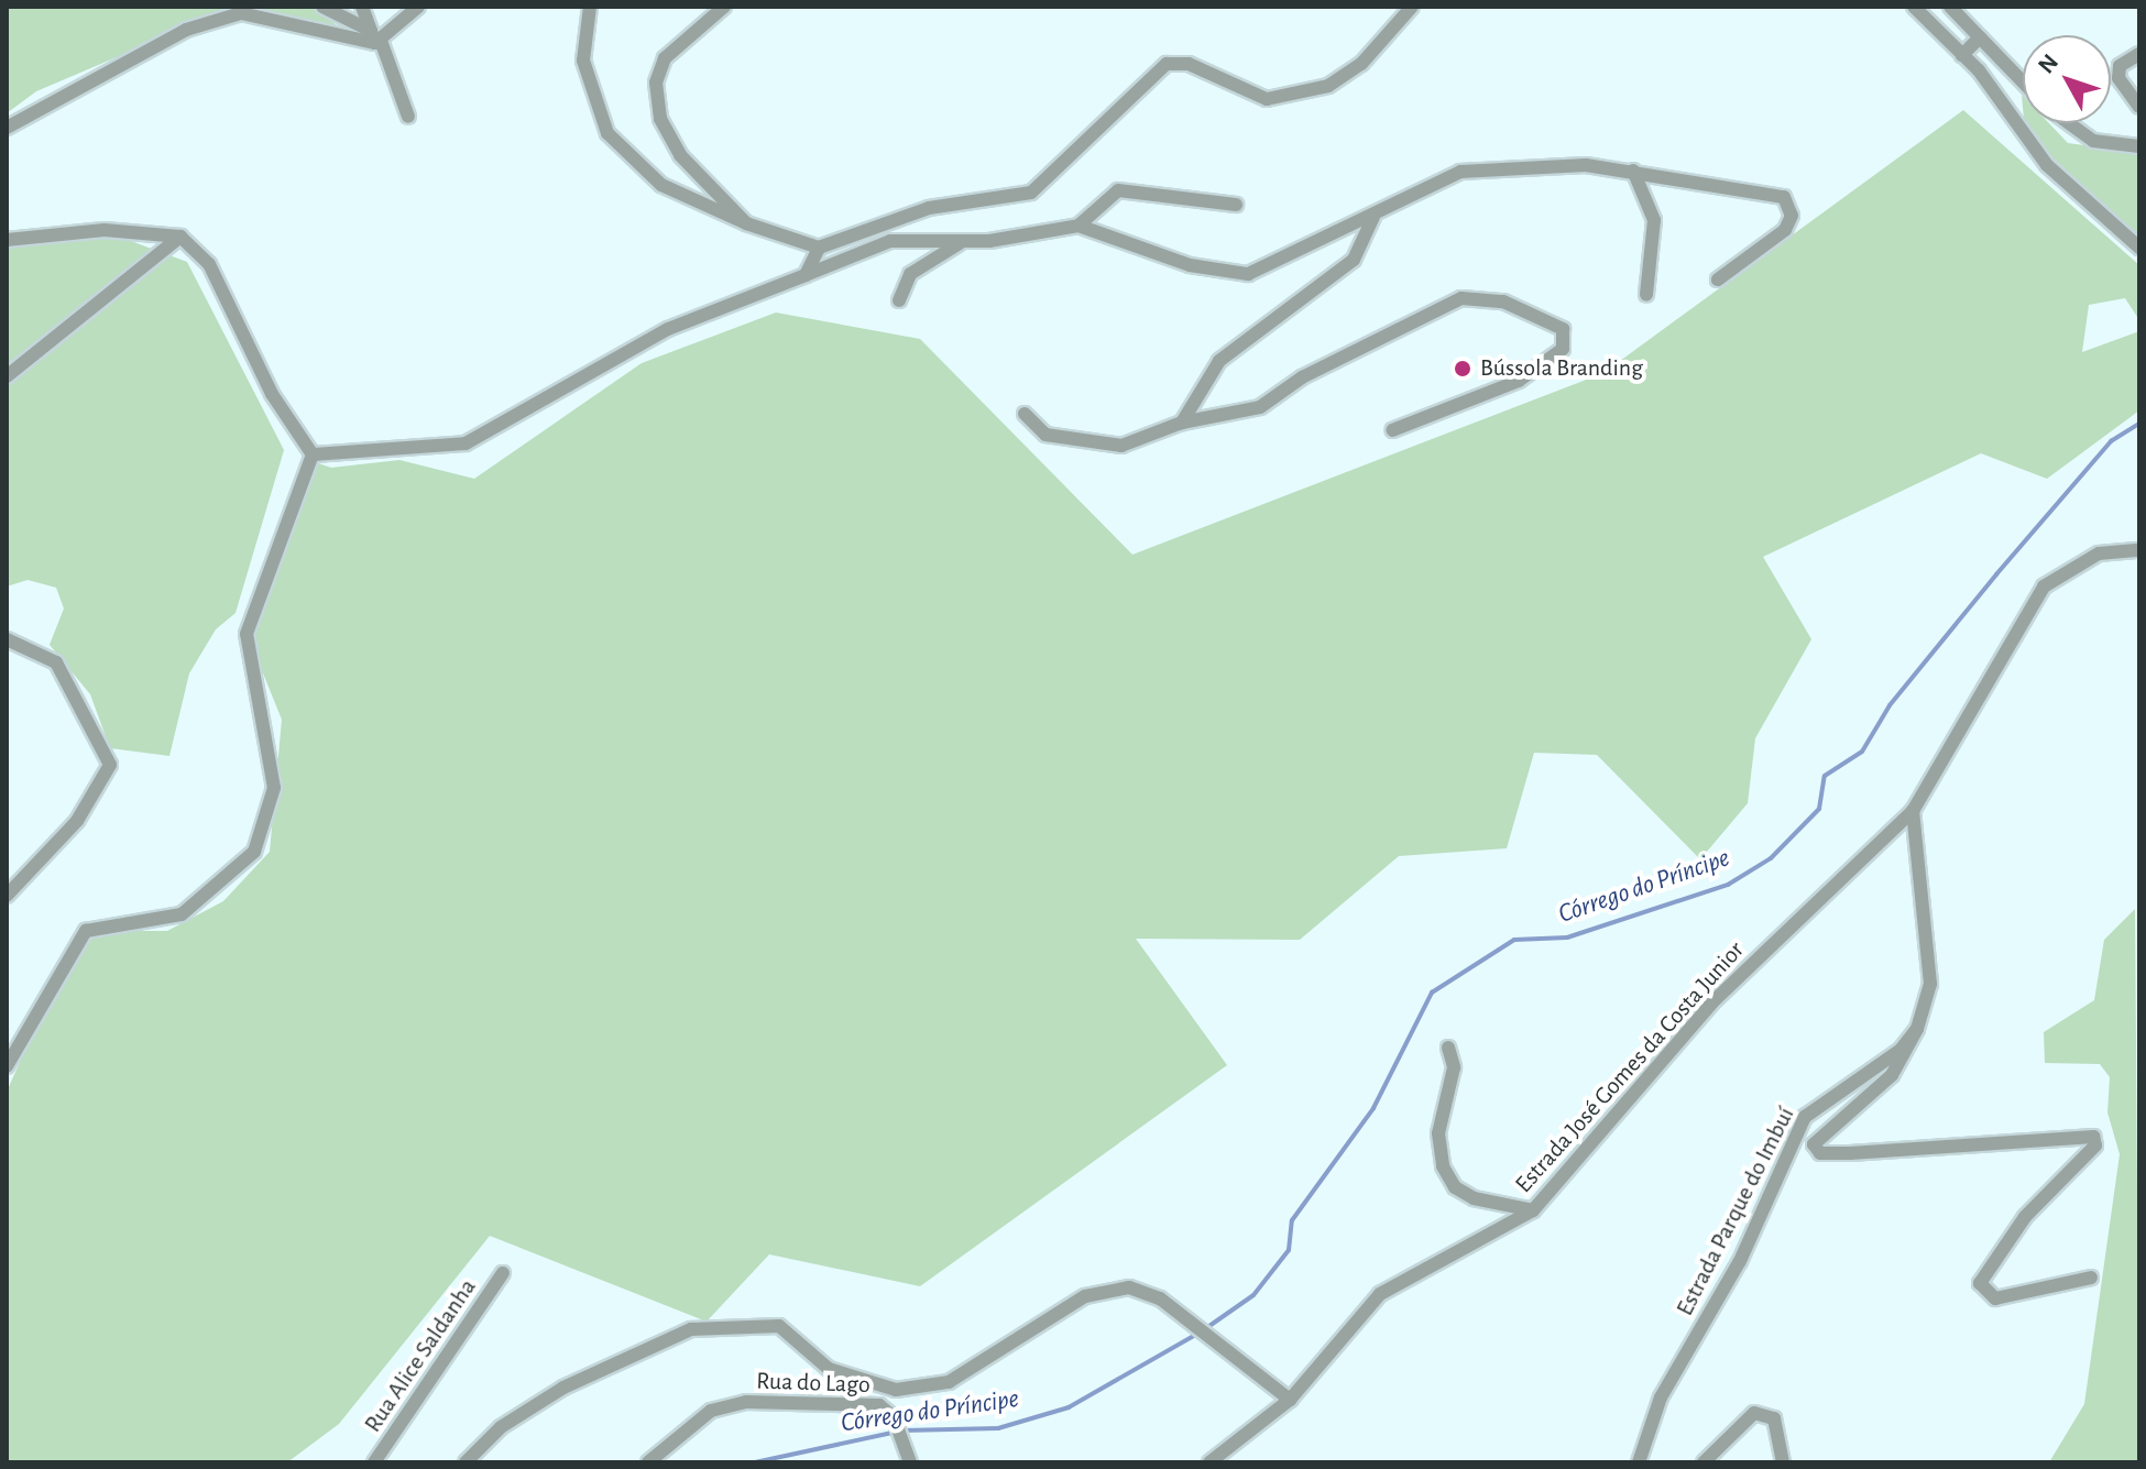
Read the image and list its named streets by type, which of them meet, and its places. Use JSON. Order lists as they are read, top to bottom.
{
  "streets": {
    "street": [
      "Estrada José Gomes da Costa Junior",
      "Estrada Parque do Imbuí",
      "Rua Alice Saldanha",
      "Rua do Lago"
    ]
  },
  "crossings": [
    ["Estrada José Gomes da Costa Junior", "Estrada Parque do Imbuí"]
  ],
  "water": ["Córrego do Príncipe"],
  "places": ["Bússola Branding"],
  "north": "top left"
}
